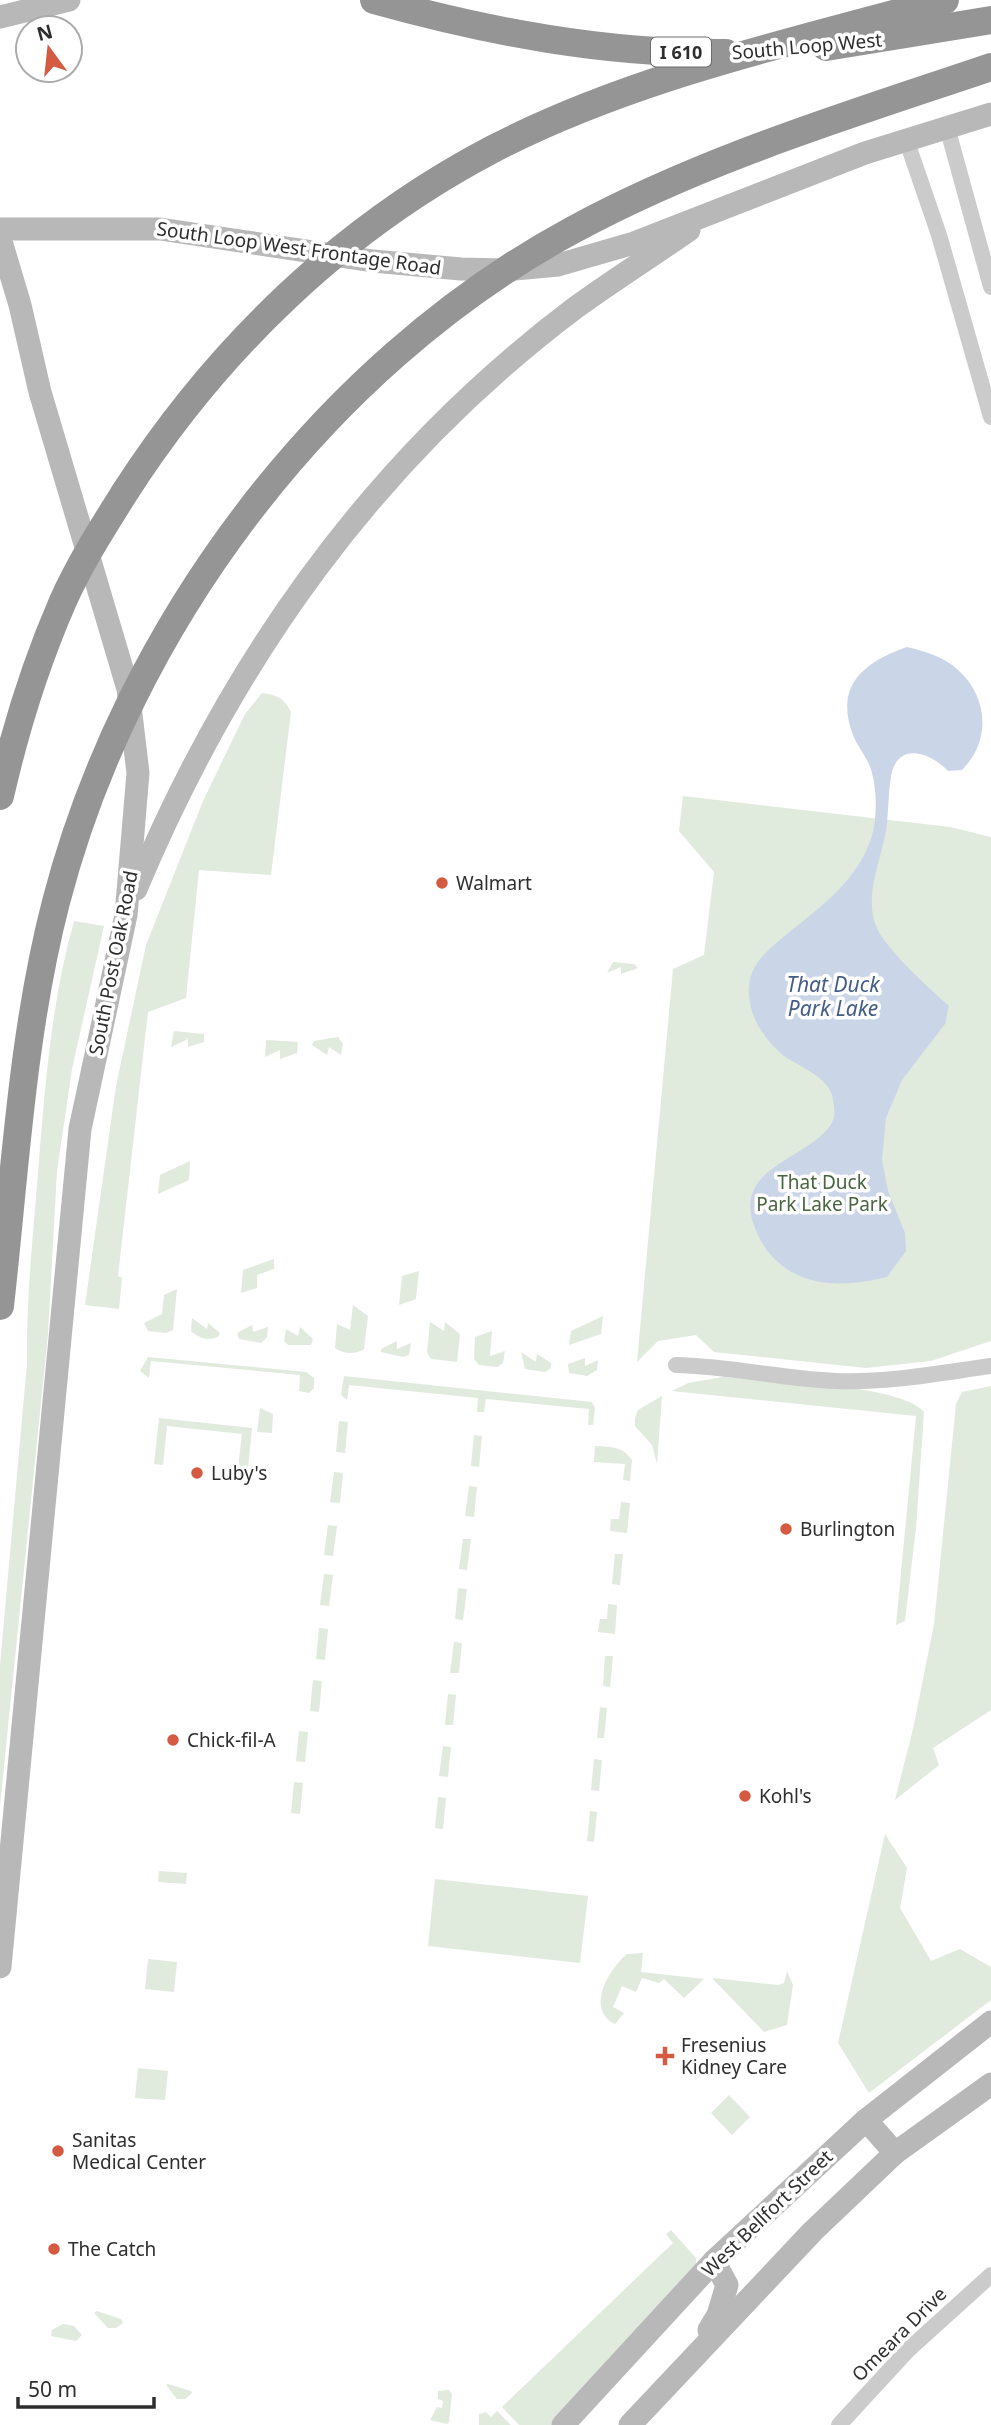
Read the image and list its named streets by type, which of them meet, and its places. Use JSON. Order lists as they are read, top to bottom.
{
  "streets": {
    "highway": ["South Loop West", "I 610"],
    "main road": ["South Loop West Frontage Road", "South Post Oak Road", "West Bellfort Street"],
    "street": ["Omeara Drive"]
  },
  "water": ["That Duck Park Lake"],
  "parks": ["That Duck Park Lake Park"],
  "places": {
    "other": [
      "Walmart",
      "Luby's",
      "Burlington",
      "Chick-fil-A",
      "Kohl's",
      "Sanitas Medical Center",
      "The Catch"
    ],
    "health": ["Fresenius Kidney Care"]
  },
  "scale_bar": "50 m",
  "north": "top"
}
